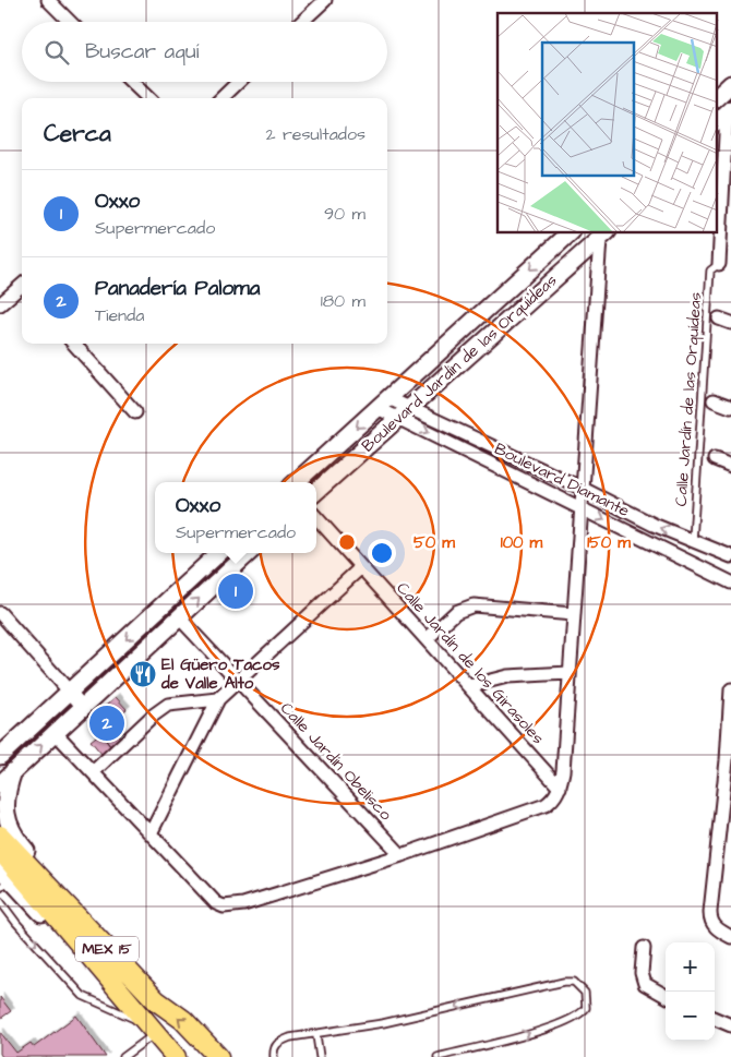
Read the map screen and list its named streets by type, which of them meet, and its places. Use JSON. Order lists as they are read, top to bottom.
{
  "streets": {
    "main road": ["MEX 15"],
    "street": [
      "Boulevard Jardín de las Orquídeas",
      "Boulevard Diamante",
      "Calle Jardín de los Girasoles",
      "Calle Jardín Obelisco"
    ],
    "lane": ["Calle Jardín de las Orquídeas"]
  },
  "crossings": [
    ["Boulevard Jardín de las Orquídeas", "Boulevard Diamante"],
    ["Calle Jardín de las Orquídeas", "Boulevard Diamante"]
  ],
  "places": {
    "restaurant": ["El Güero Tacos de Valle Alto"]
  },
  "page": {
    "search": "Buscar aquí",
    "heading": ["Cerca", "2 resultados"],
    "list": [
      {
        "mark": "1",
        "name": "Oxxo",
        "note": "Supermercado",
        "value": "90 m"
      },
      {
        "mark": "2",
        "name": "Panadería Paloma",
        "note": "Tienda",
        "value": "180 m"
      }
    ],
    "popup": ["Oxxo", "Supermercado"],
    "pins": ["1", "2"],
    "map_buttons": ["+", "−"]
  },
  "rings": ["50 m", "100 m", "150 m"]
}
